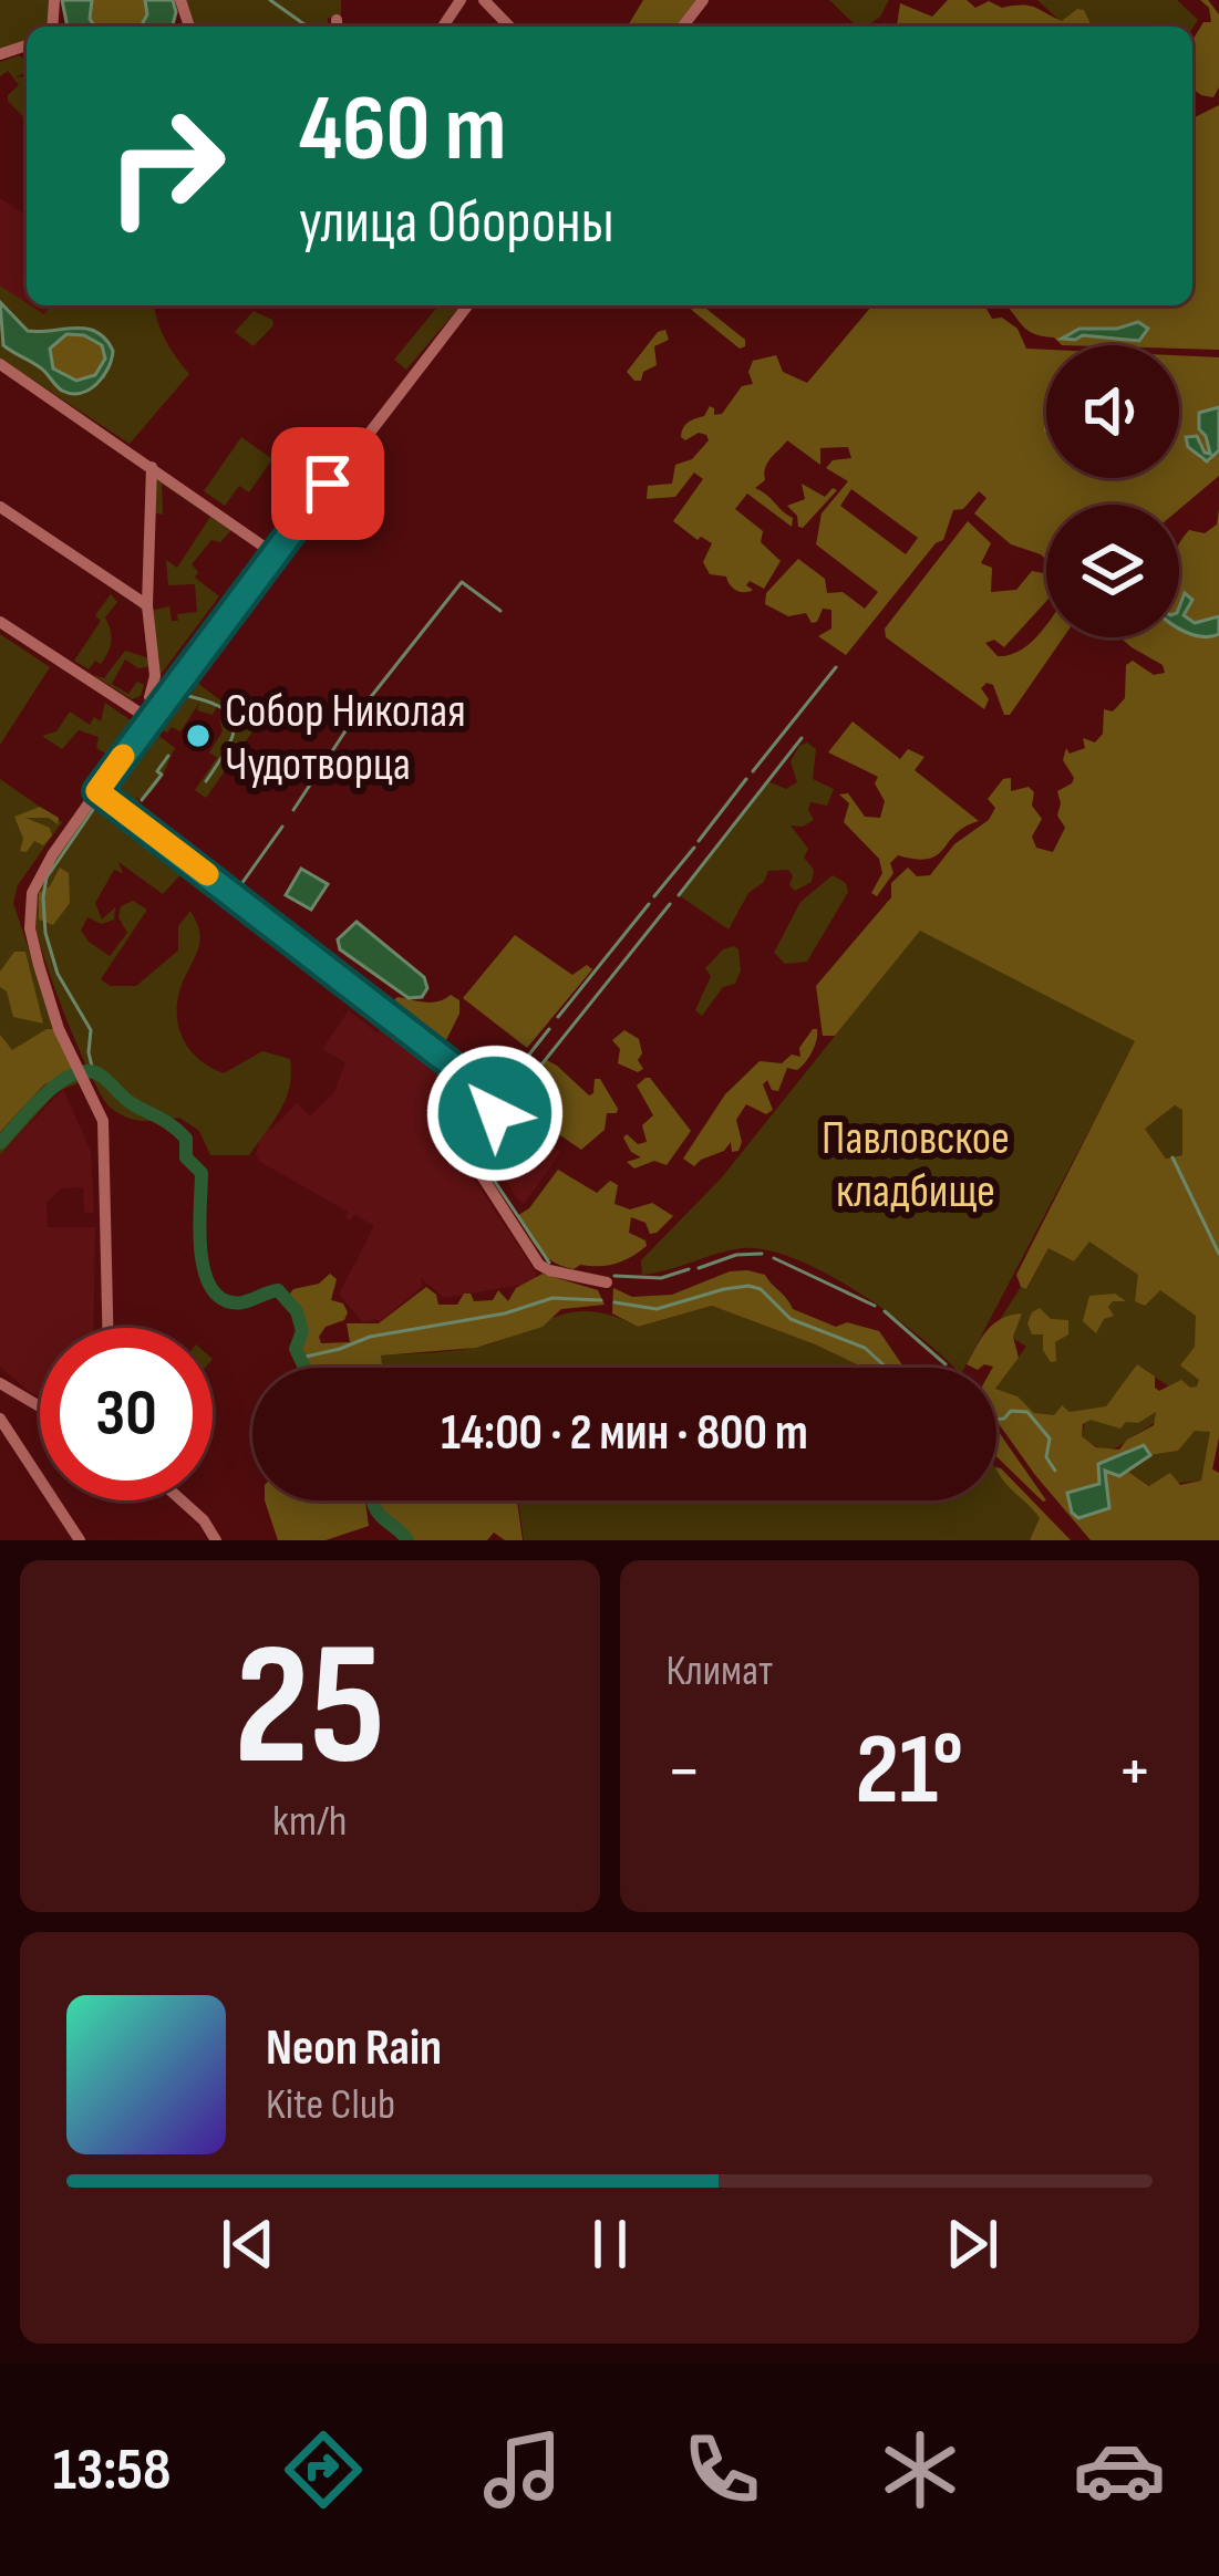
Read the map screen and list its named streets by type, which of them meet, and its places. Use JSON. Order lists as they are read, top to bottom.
{
  "parks": ["Павловское кладбище"],
  "places": ["Собор Николая Чудотворца"],
  "page": {
    "turn": ["460 m", "улица Обороны"],
    "limit": "30",
    "trip": "14:00 · 2 мин · 800 m",
    "tile": [
      ["25", "km/h"],
      "Климат"
    ],
    "heat": ["−", "21°", "+"],
    "song": ["Neon Rain", "Kite Club"],
    "tabs": "13:58"
  }
}
